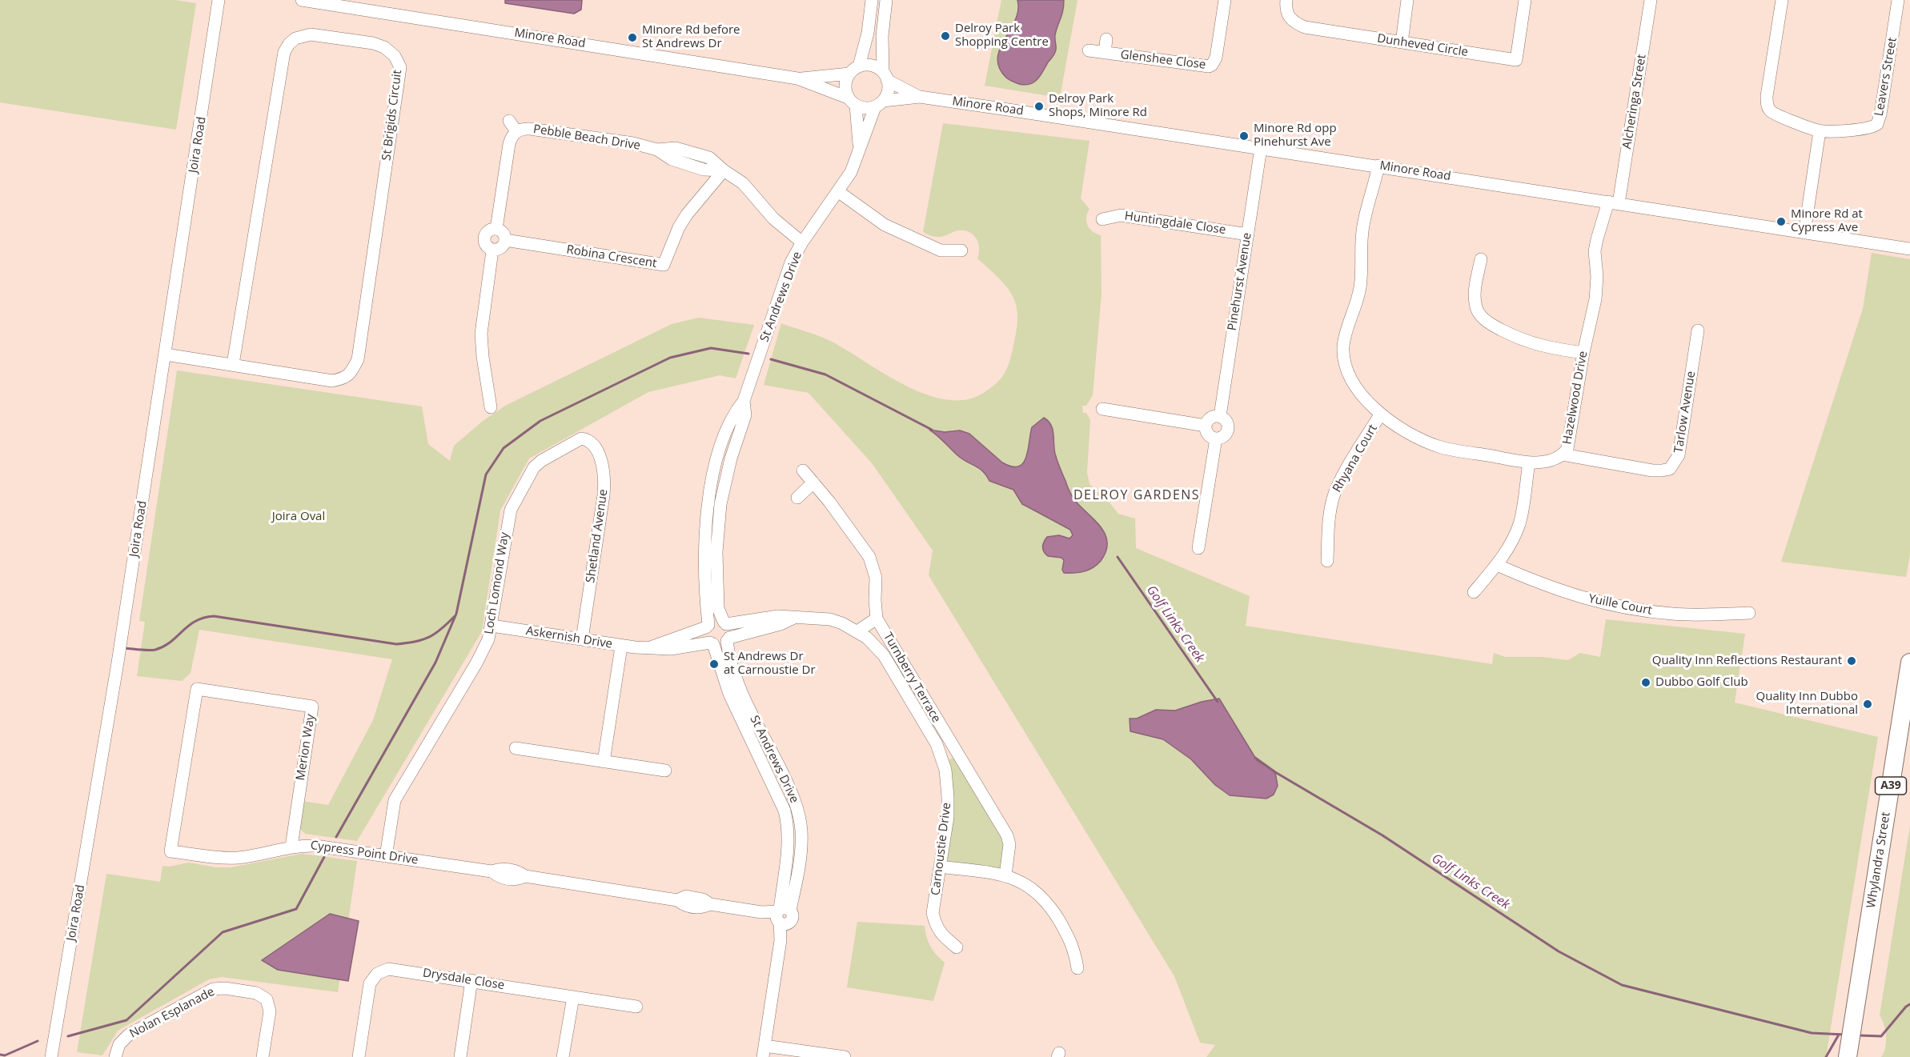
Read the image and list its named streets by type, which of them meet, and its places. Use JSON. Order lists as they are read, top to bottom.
{
  "streets": {
    "highway": ["A39", "Whylandra Street"],
    "street": [
      "Minore Road",
      "Dunheved Circle",
      "Glenshee Close",
      "Leavers Street",
      "Alcheringa Street",
      "St Brigids Circuit",
      "Pebble Beach Drive",
      "Joira Road",
      "Huntingdale Close",
      "Robina Crescent",
      "Pinehurst Avenue",
      "St Andrews Drive",
      "Hazelwood Drive",
      "Tarlow Avenue",
      "Rhyana Court",
      "Shetland Avenue",
      "Loch Lomond Way",
      "Yuille Court",
      "Askernish Drive",
      "Turnberry Terrace",
      "Merion Way",
      "Carnoustie Drive",
      "Cypress Point Drive",
      "Drysdale Close",
      "Nolan Esplanade"
    ]
  },
  "crossings": [
    ["Minore Road", "Alcheringa Street"],
    ["Minore Road", "Pinehurst Avenue"],
    ["Minore Road", "St Andrews Drive"],
    ["Minore Road", "Hazelwood Drive"],
    ["Alcheringa Street", "Hazelwood Drive"],
    ["St Brigids Circuit", "Joira Road"],
    ["Pebble Beach Drive", "Robina Crescent"],
    ["Pebble Beach Drive", "St Andrews Drive"],
    ["Huntingdale Close", "Pinehurst Avenue"],
    ["St Andrews Drive", "Askernish Drive"],
    ["St Andrews Drive", "Carnoustie Drive"],
    ["St Andrews Drive", "Cypress Point Drive"],
    ["Hazelwood Drive", "Tarlow Avenue"],
    ["Hazelwood Drive", "Rhyana Court"],
    ["Shetland Avenue", "Loch Lomond Way"],
    ["Shetland Avenue", "Askernish Drive"],
    ["Loch Lomond Way", "Askernish Drive"],
    ["Loch Lomond Way", "Cypress Point Drive"],
    ["Askernish Drive", "Carnoustie Drive"],
    ["Merion Way", "Cypress Point Drive"]
  ],
  "districts": ["DELROY GARDENS"],
  "water": ["Golf Links Creek"],
  "parks": ["Joira Oval"],
  "places": [
    "Delroy Park Shopping Centre",
    "Minore Rd before St Andrews Dr",
    "Delroy Park Shops, Minore Rd",
    "Minore Rd opp Pinehurst Ave",
    "Minore Rd at Cypress Ave",
    "Quality Inn Reflections Restaurant",
    "St Andrews Dr at Carnoustie Dr",
    "Dubbo Golf Club",
    "Quality Inn Dubbo International"
  ]
}
